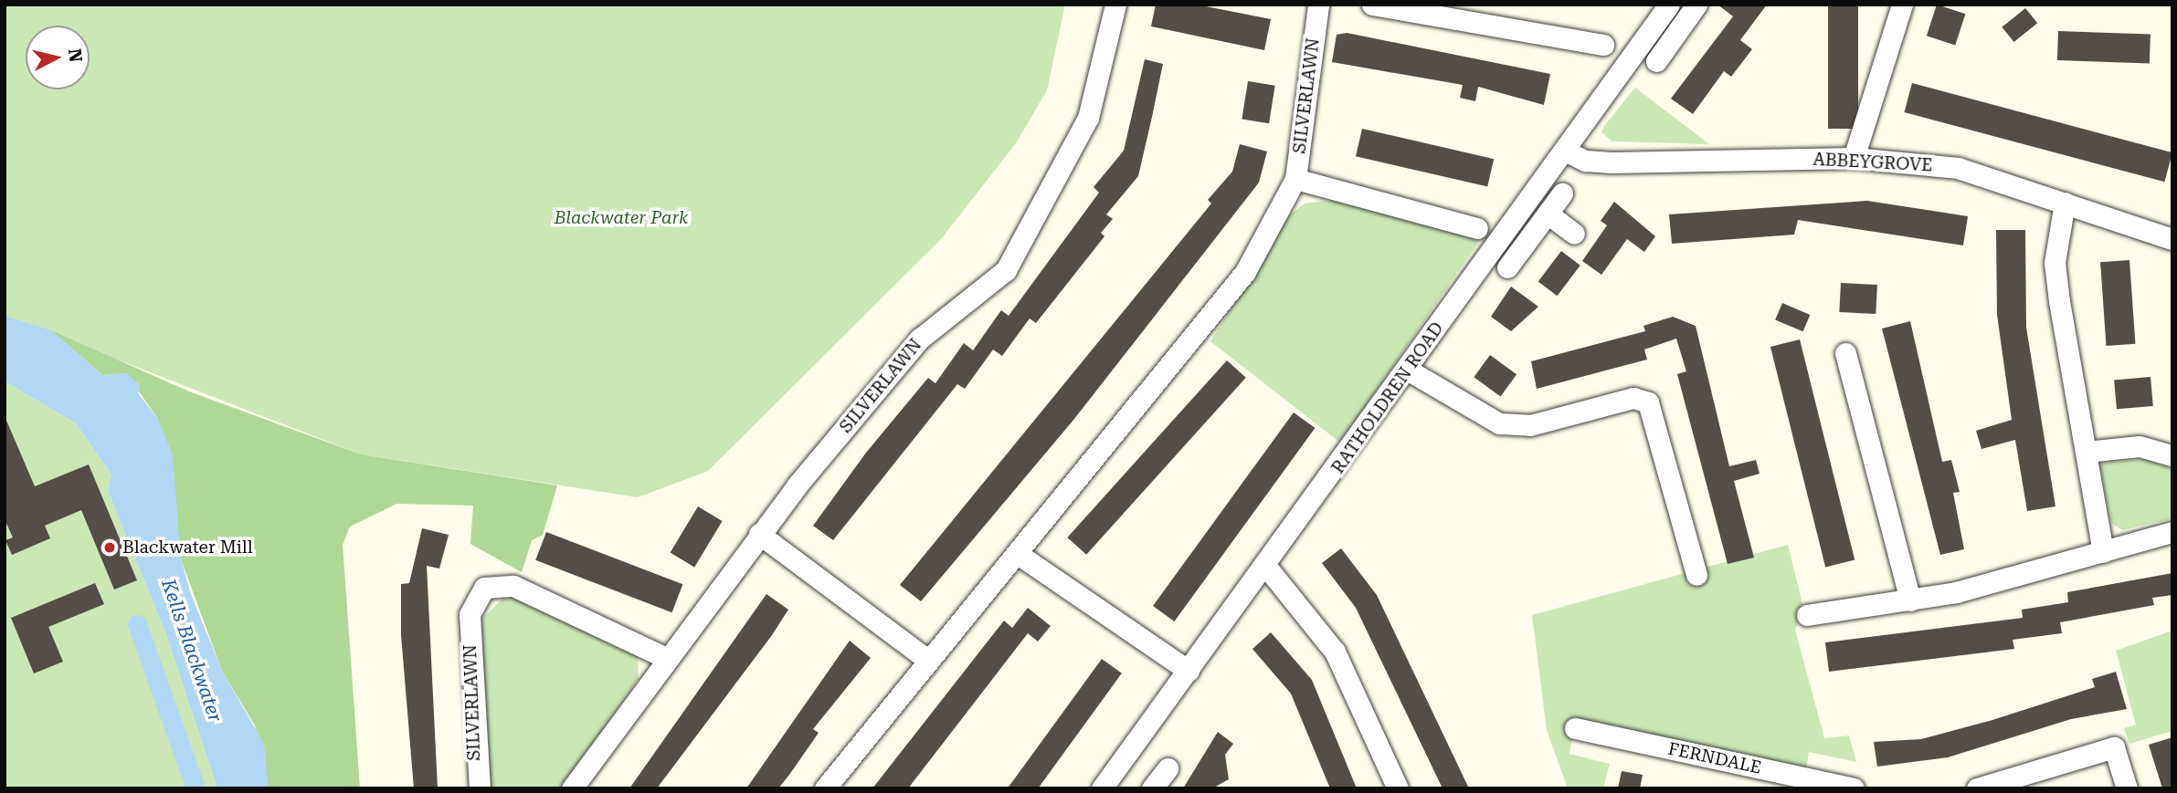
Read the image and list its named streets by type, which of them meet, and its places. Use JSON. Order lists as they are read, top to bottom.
{
  "streets": {
    "street": [
      "SILVERLAWN",
      "ABBEYGROVE",
      "RATHOLDREN ROAD",
      "FERNDALE"
    ]
  },
  "crossings": [
    ["ABBEYGROVE", "RATHOLDREN ROAD"]
  ],
  "water": ["Kells Blackwater"],
  "parks": ["Blackwater Park"],
  "places": ["Blackwater Mill"],
  "north": "right"
}
